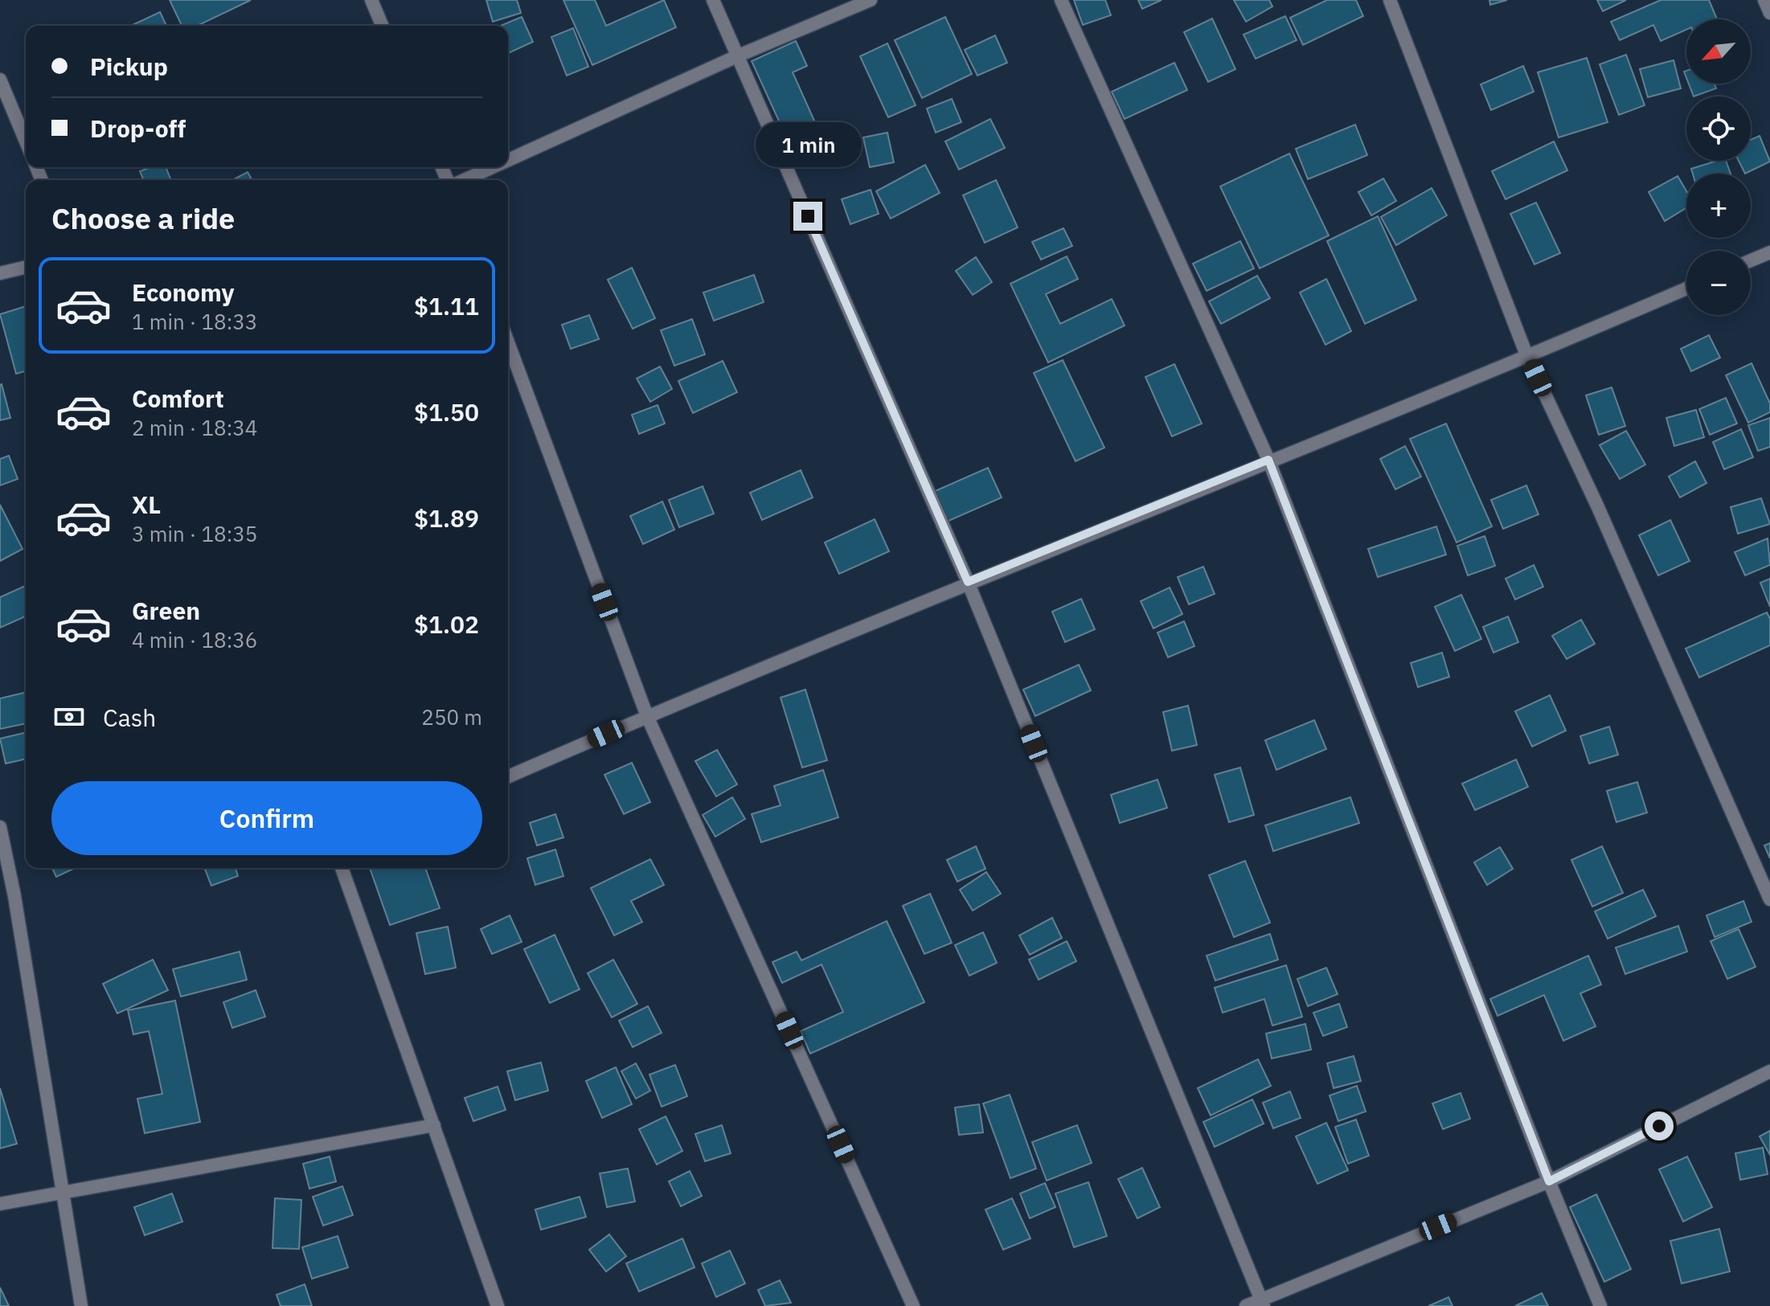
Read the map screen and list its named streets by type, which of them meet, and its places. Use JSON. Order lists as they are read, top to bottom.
{
  "north": "bottom left",
  "page": {
    "map_buttons": ["+", "−"],
    "banner": ["Pickup", "Drop-off"],
    "bubble": "1 min",
    "heading": "Choose a ride",
    "list": [
      {
        "name": "Economy",
        "note": "1 min · 18:33",
        "value": "$1.11"
      },
      {
        "name": "Comfort",
        "note": "2 min · 18:34",
        "value": "$1.50"
      },
      {
        "name": "XL",
        "note": "3 min · 18:35",
        "value": "$1.89"
      },
      {
        "name": "Green",
        "note": "4 min · 18:36",
        "value": "$1.02"
      }
    ],
    "pay": ["Cash", "250 m"],
    "buttons": "Confirm"
  }
}
